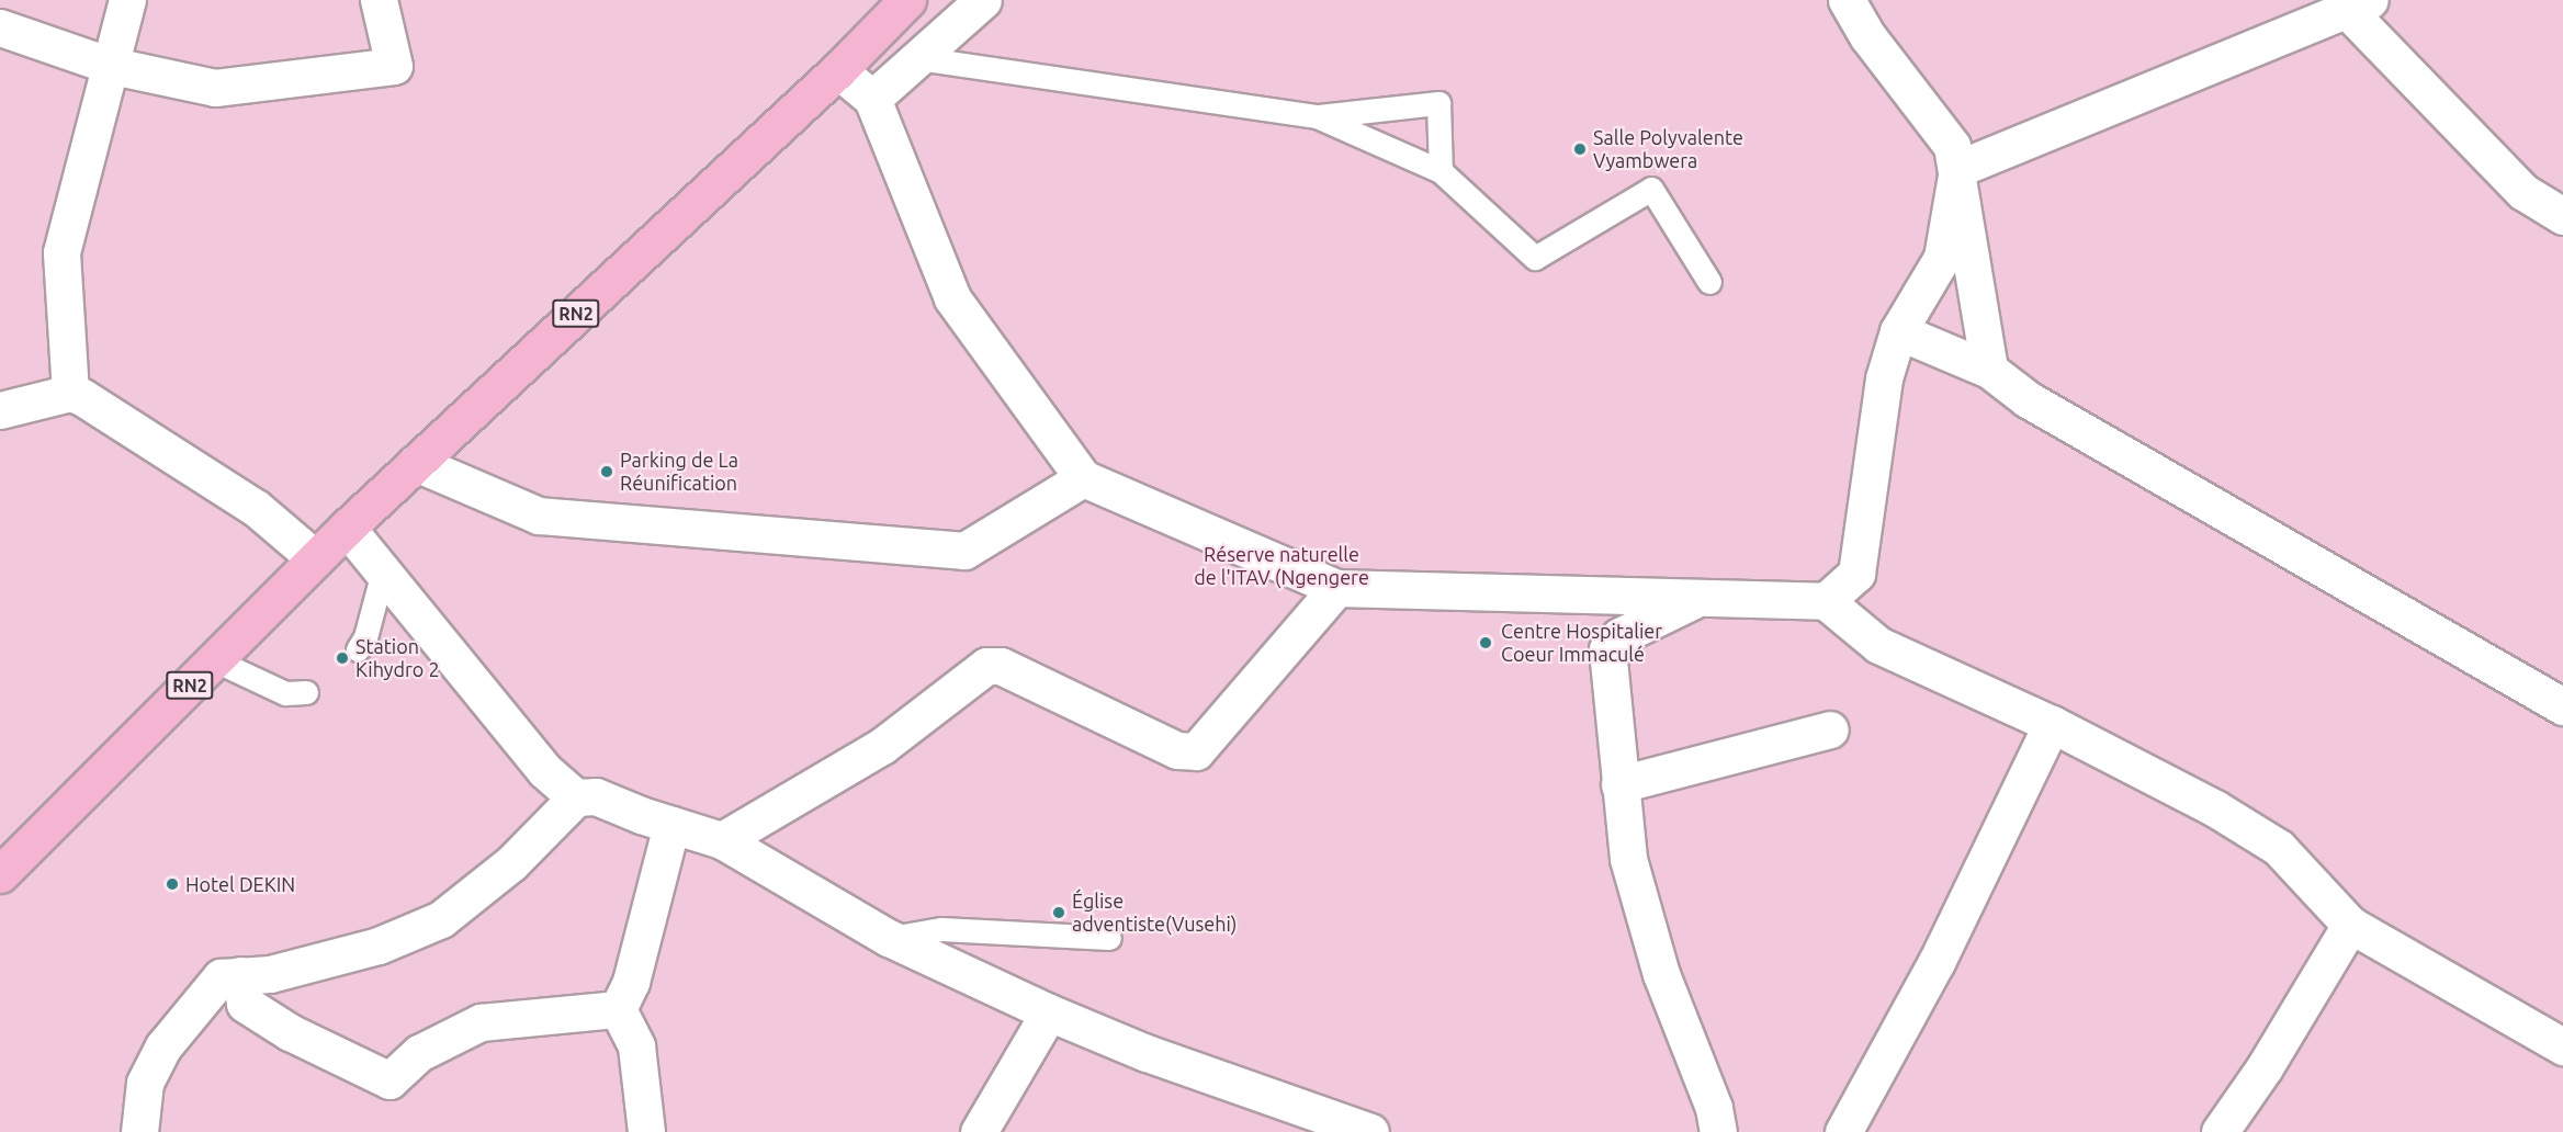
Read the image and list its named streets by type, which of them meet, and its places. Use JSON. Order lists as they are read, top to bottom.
{
  "streets": {
    "highway": ["RN2"]
  },
  "parks": ["Réserve naturelle de l'ITAV (Ngengere"],
  "places": [
    "Salle Polyvalente Vyambwera",
    "Parking de La Réunification",
    "Centre Hospitalier Coeur Immaculé",
    "Station Kihydro 2",
    "Hotel DEKIN",
    "Église adventiste(Vusehi)"
  ]
}
